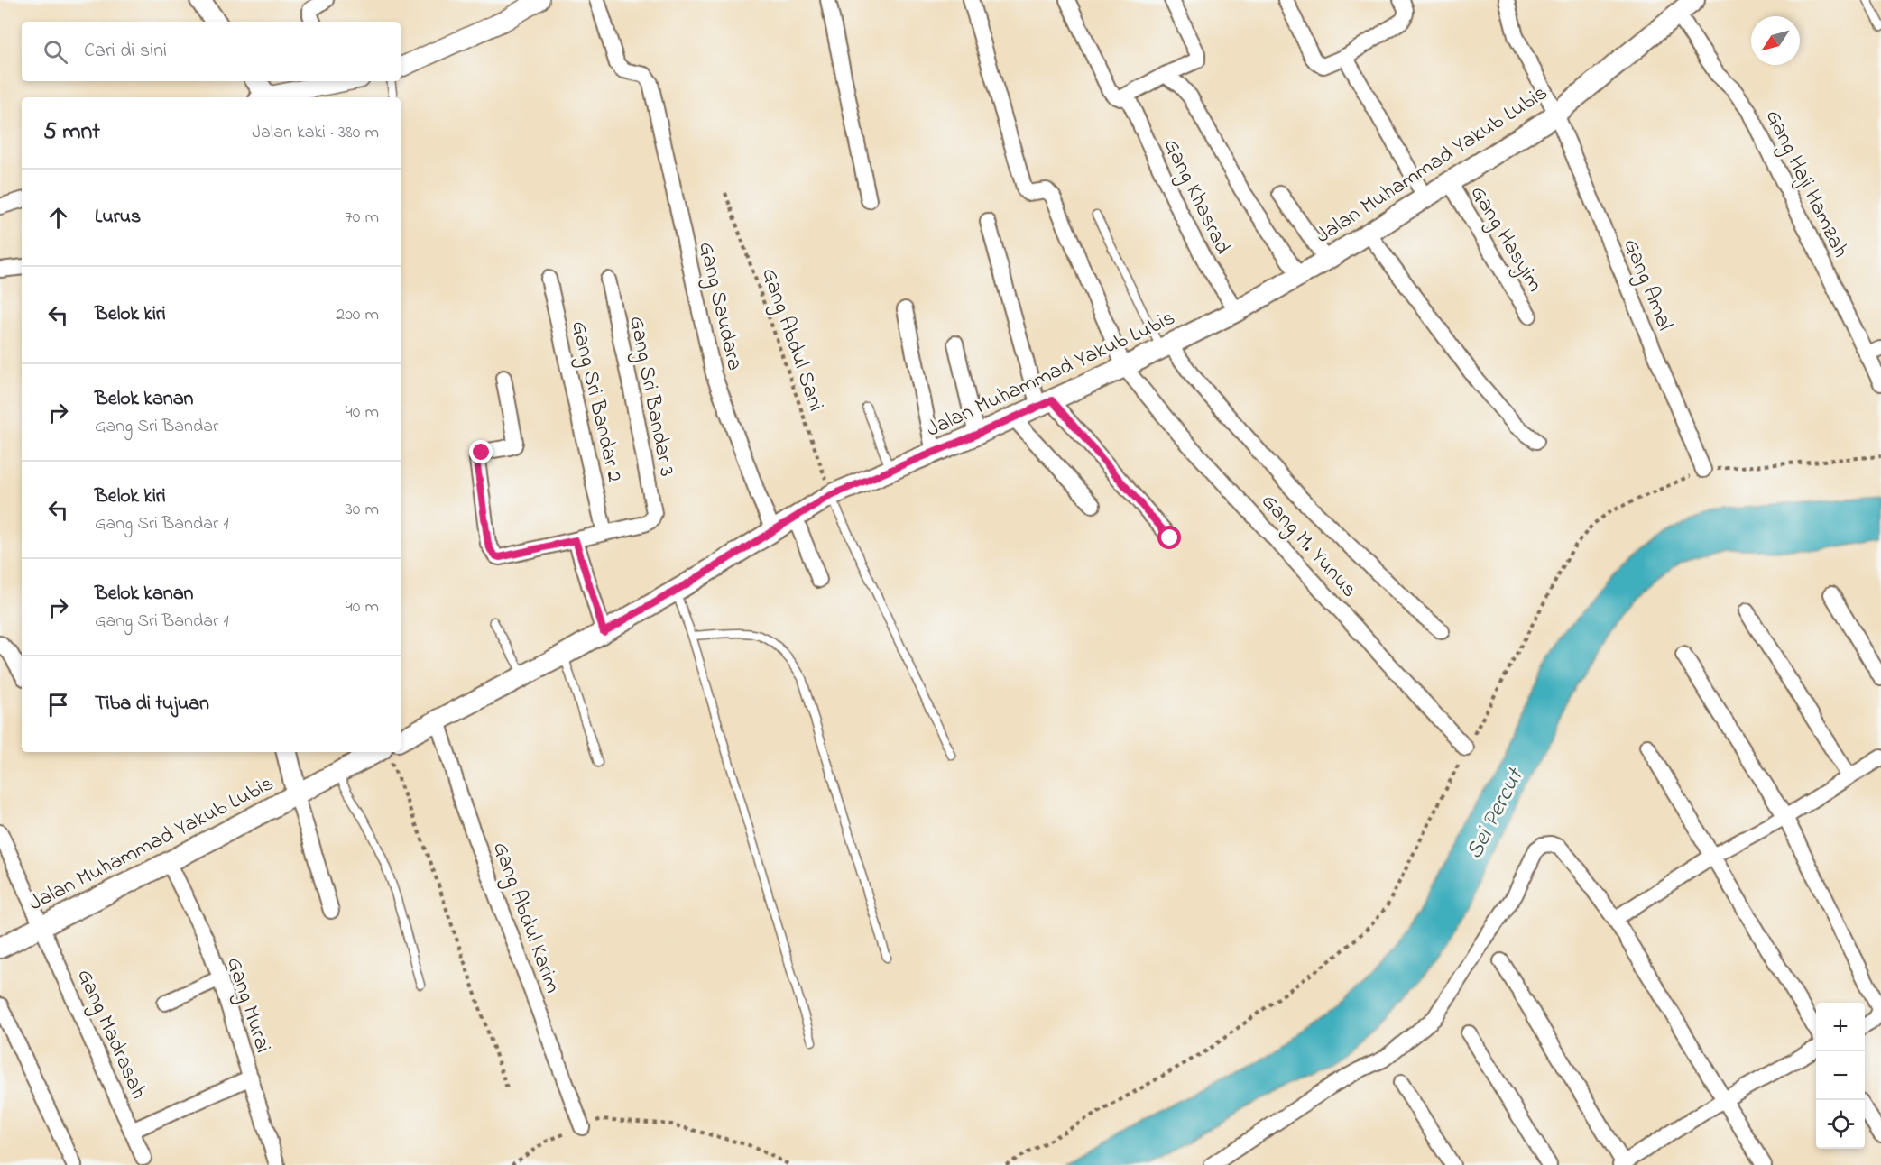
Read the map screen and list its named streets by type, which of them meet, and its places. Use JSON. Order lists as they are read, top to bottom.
{
  "streets": {
    "main road": ["Jalan Muhammad Yakub Lubis"],
    "street": [
      "Gang Haji Hamzah",
      "Gang Khasrad",
      "Gang Hasyim",
      "Gang Amal",
      "Gang Saudara",
      "Gang Sri Bandar 3",
      "Gang Sri Bandar 2",
      "Gang M. Yunus",
      "Gang Abdul Karim",
      "Gang Murai",
      "Gang Madrasah"
    ],
    "path": ["Gang Abdul Sani"]
  },
  "crossings": [
    ["Jalan Muhammad Yakub Lubis", "Gang Haji Hamzah"],
    ["Jalan Muhammad Yakub Lubis", "Gang Khasrad"],
    ["Jalan Muhammad Yakub Lubis", "Gang Hasyim"],
    ["Jalan Muhammad Yakub Lubis", "Gang Amal"],
    ["Jalan Muhammad Yakub Lubis", "Gang Saudara"],
    ["Jalan Muhammad Yakub Lubis", "Gang Abdul Sani"],
    ["Jalan Muhammad Yakub Lubis", "Gang M. Yunus"],
    ["Jalan Muhammad Yakub Lubis", "Gang Abdul Karim"],
    ["Jalan Muhammad Yakub Lubis", "Gang Murai"],
    ["Jalan Muhammad Yakub Lubis", "Gang Madrasah"],
    ["Gang Sri Bandar 3", "Gang Sri Bandar 2"]
  ],
  "water": ["Sei Percut"],
  "north": "bottom left",
  "page": {
    "search": "Cari di sini",
    "heading": ["5 mnt", "Jalan kaki · 380 m"],
    "list": [
      ["Lurus", "70 m"],
      ["Belok kiri", "200 m"],
      ["Belok kanan", "Gang Sri Bandar", "40 m"],
      ["Belok kiri", "Gang Sri Bandar 1", "30 m"],
      ["Belok kanan", "Gang Sri Bandar 1", "40 m"],
      "Tiba di tujuan"
    ],
    "map_buttons": ["+", "−"]
  }
}
